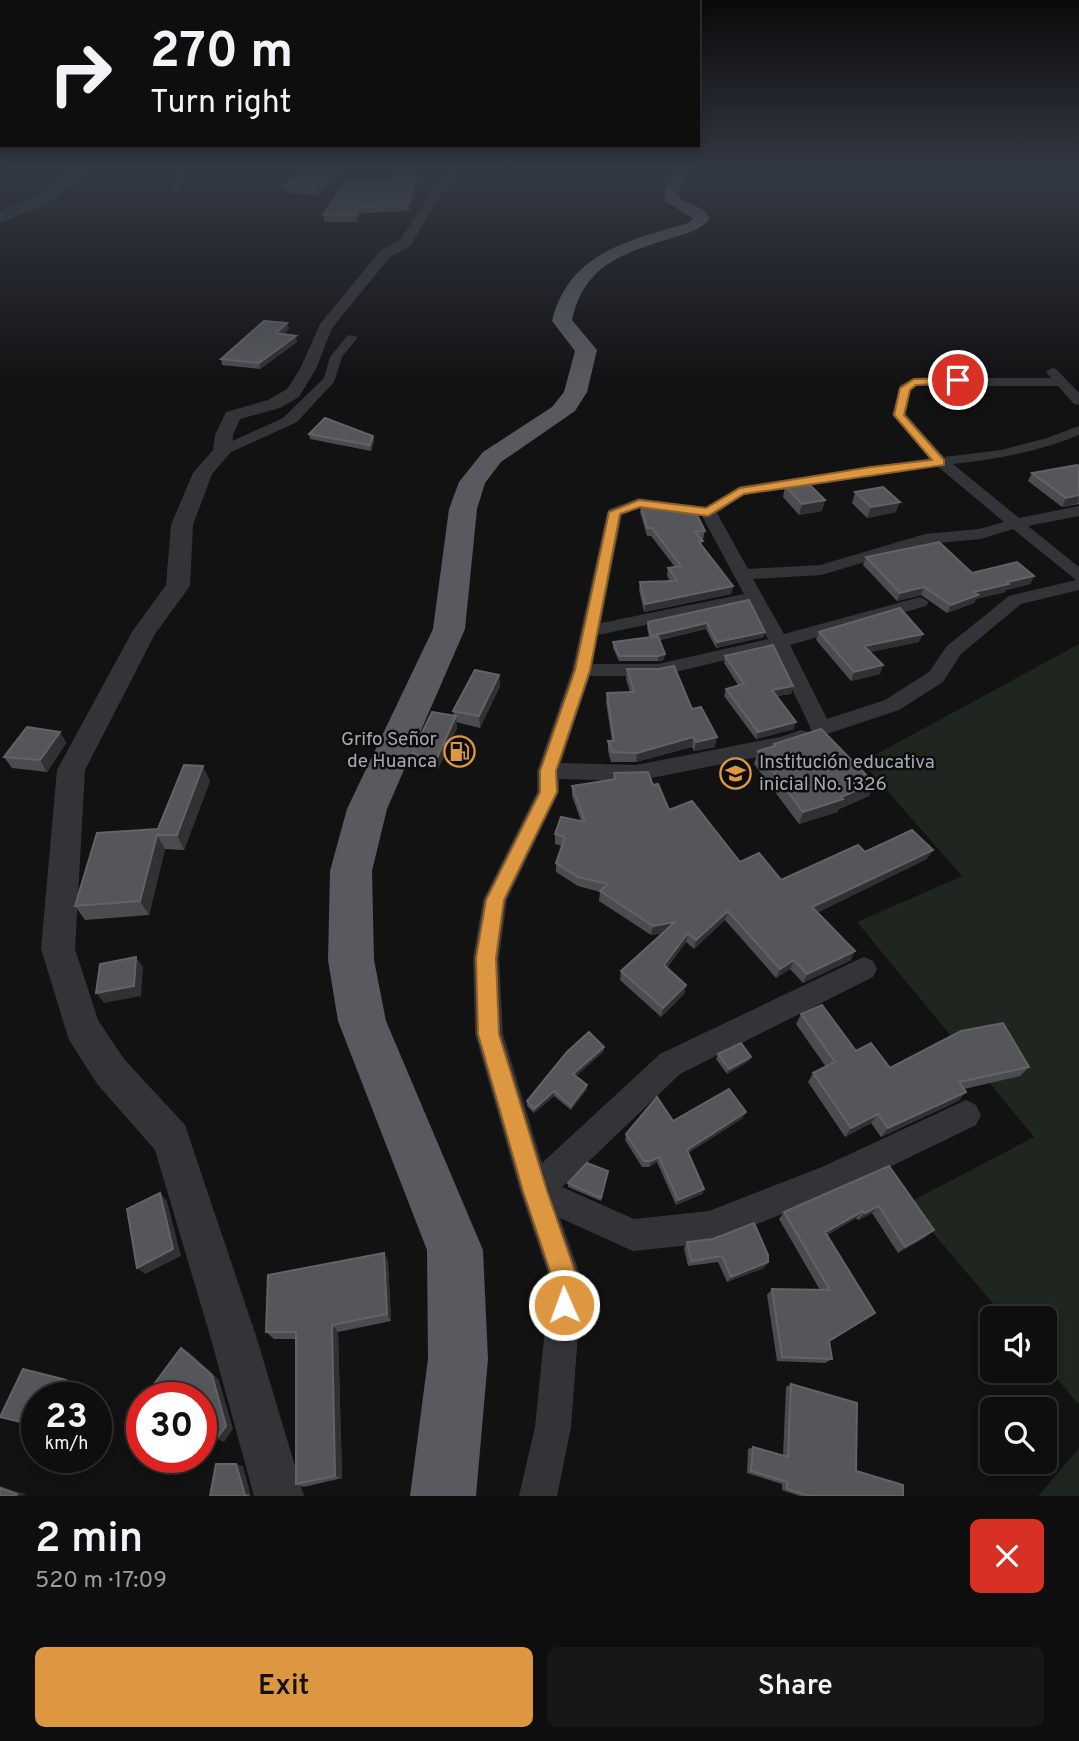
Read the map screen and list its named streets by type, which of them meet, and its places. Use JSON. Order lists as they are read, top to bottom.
{
  "places": {
    "fuel station": ["Grifo Señor de Huanca"],
    "school or university": ["Institución educativa inicial No. 1326"]
  },
  "page": {
    "turn": ["270 m", "Turn right"],
    "speed": "23 km/h",
    "limit": "30",
    "heading": ["2 min", "520 m · 17:09"],
    "buttons": ["Exit", "Share"]
  }
}
